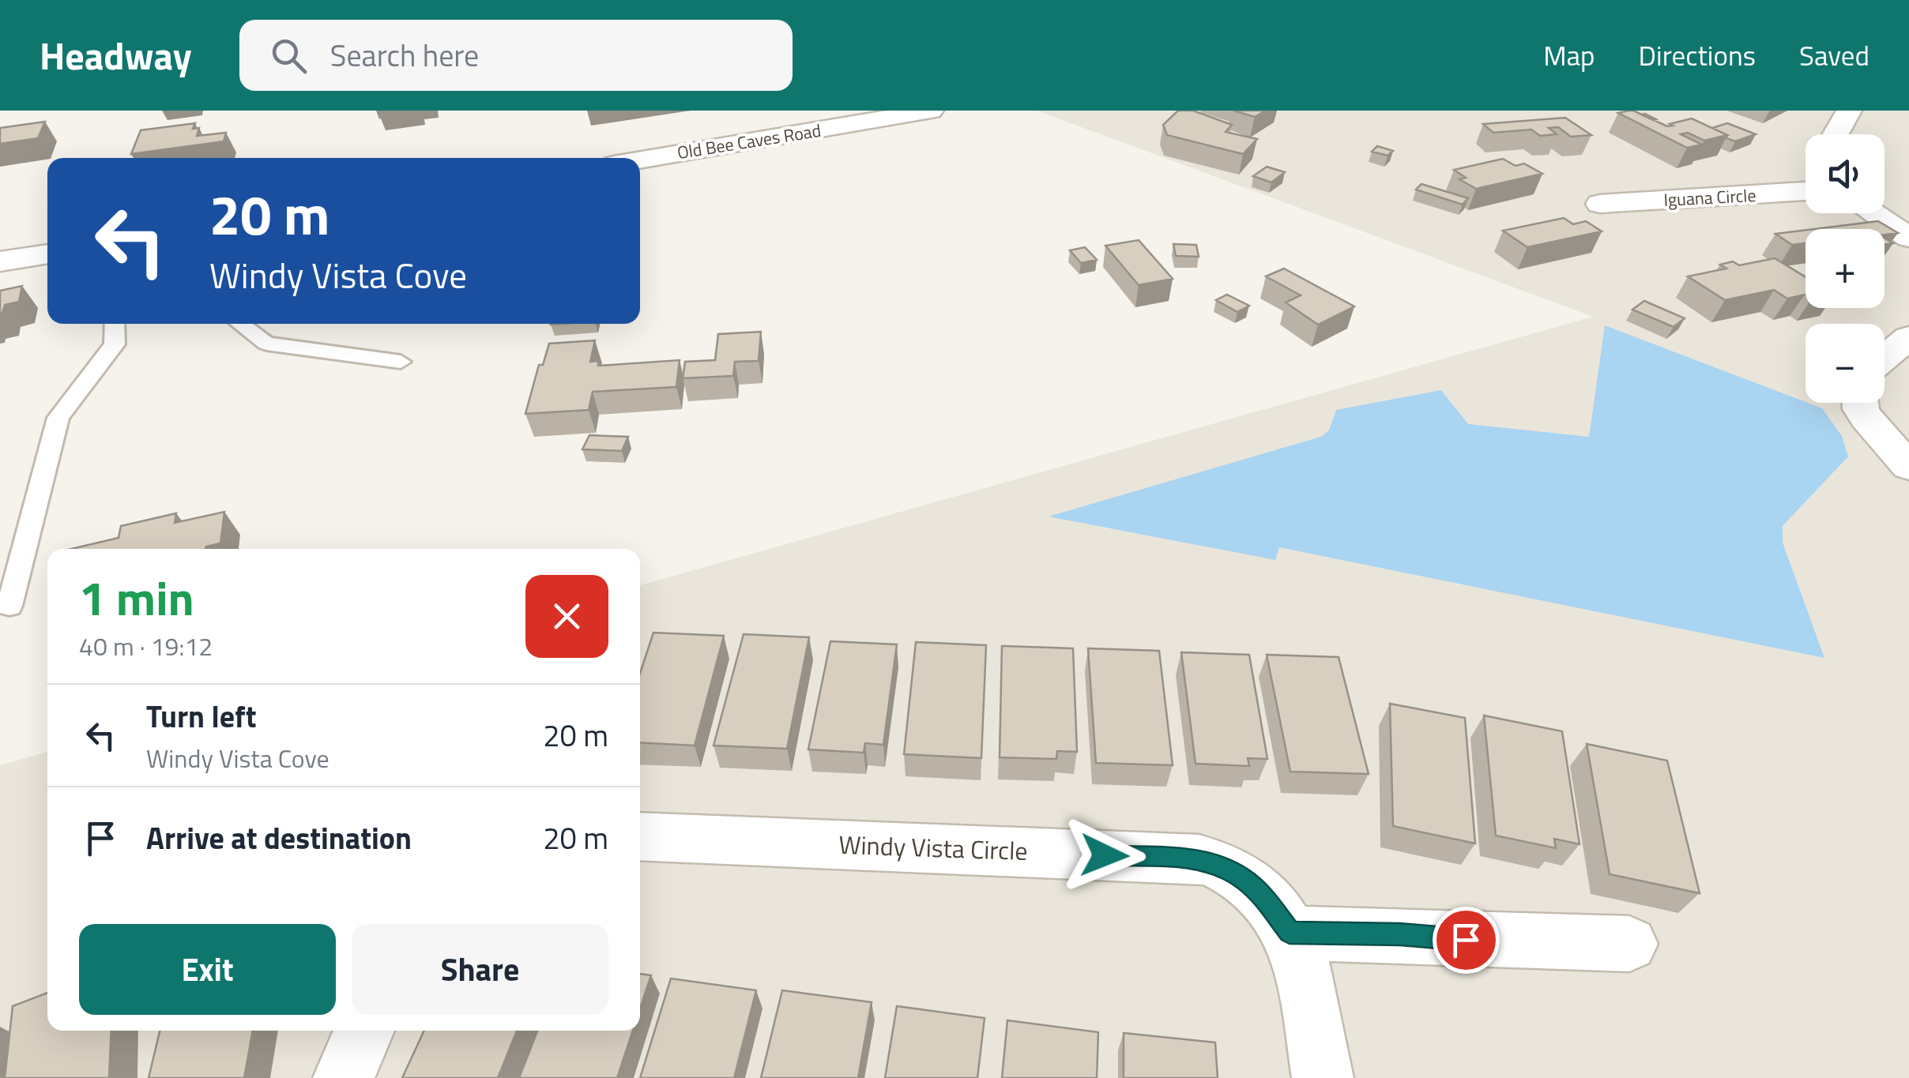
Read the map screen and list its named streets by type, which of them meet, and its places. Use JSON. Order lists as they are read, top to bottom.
{
  "streets": {
    "street": ["Old Bee Caves Road", "Iguana Circle", "Windy Vista Circle"]
  },
  "page": {
    "header": "Headway",
    "search": "Search here",
    "nav": ["Map", "Directions", "Saved"],
    "map_buttons": ["+", "−"],
    "turn": ["20 m", "Windy Vista Cove"],
    "heading": ["1 min", "40 m · 19:12"],
    "list": [
      {
        "name": "Turn left",
        "note": "Windy Vista Cove",
        "value": "20 m"
      },
      {
        "name": "Arrive at destination",
        "value": "20 m"
      }
    ],
    "buttons": ["Exit", "Share"]
  }
}
